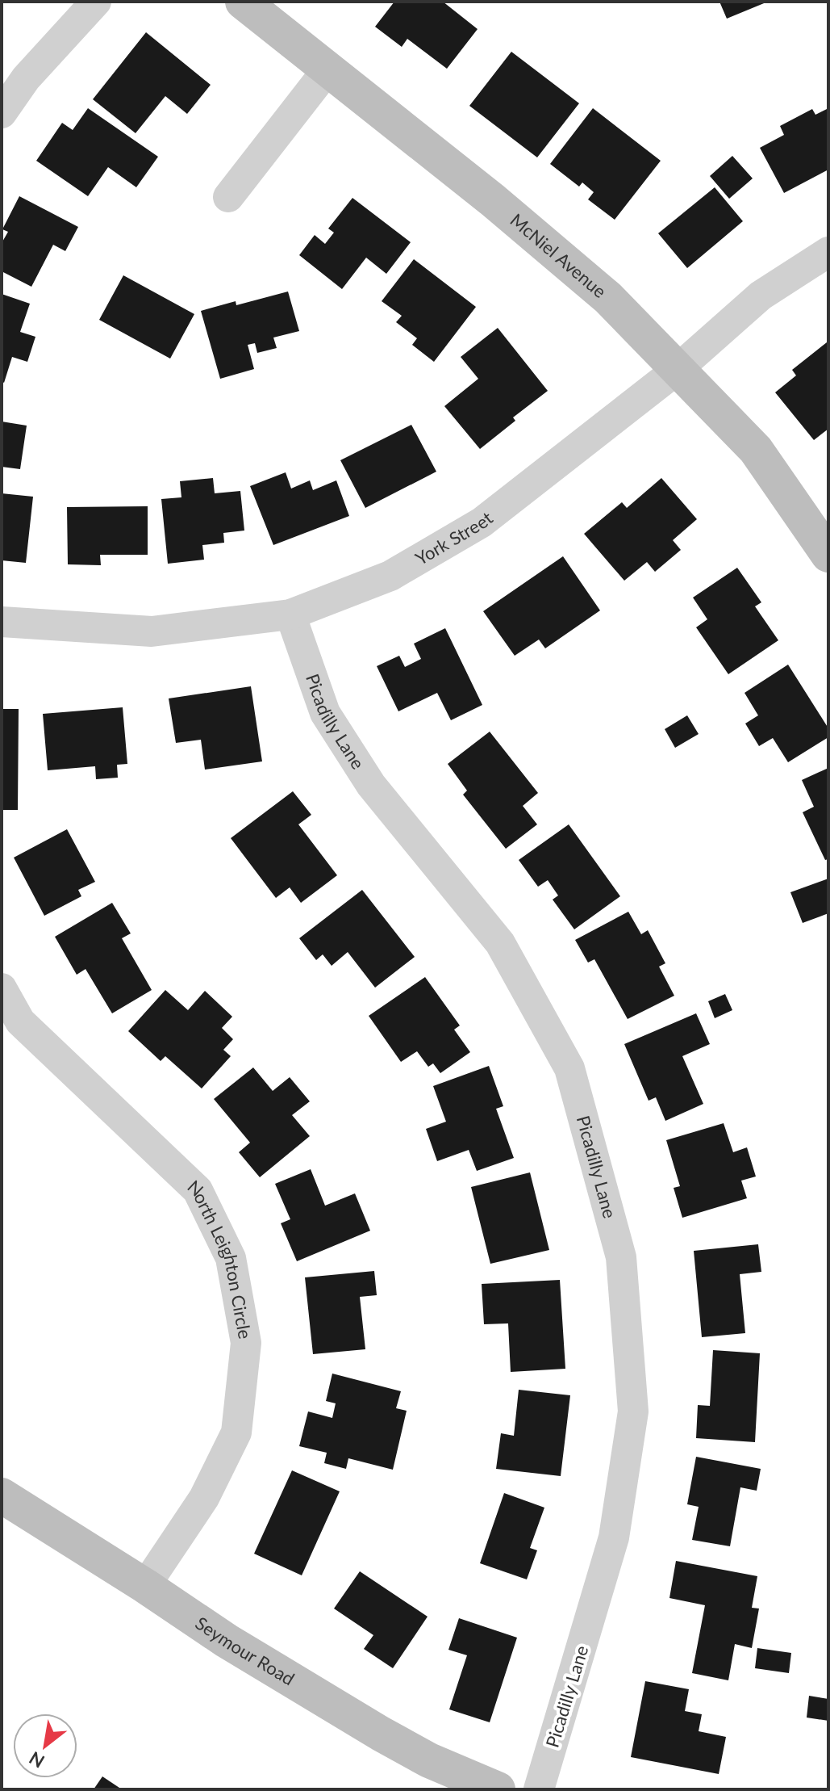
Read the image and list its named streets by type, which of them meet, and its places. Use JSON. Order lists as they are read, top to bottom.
{
  "streets": {
    "street": [
      "McNiel Avenue",
      "York Street",
      "Picadilly Lane",
      "North Leighton Circle",
      "Seymour Road"
    ]
  },
  "crossings": [
    ["McNiel Avenue", "York Street"],
    ["York Street", "Picadilly Lane"],
    ["North Leighton Circle", "Seymour Road"]
  ],
  "north": "bottom left"
}
